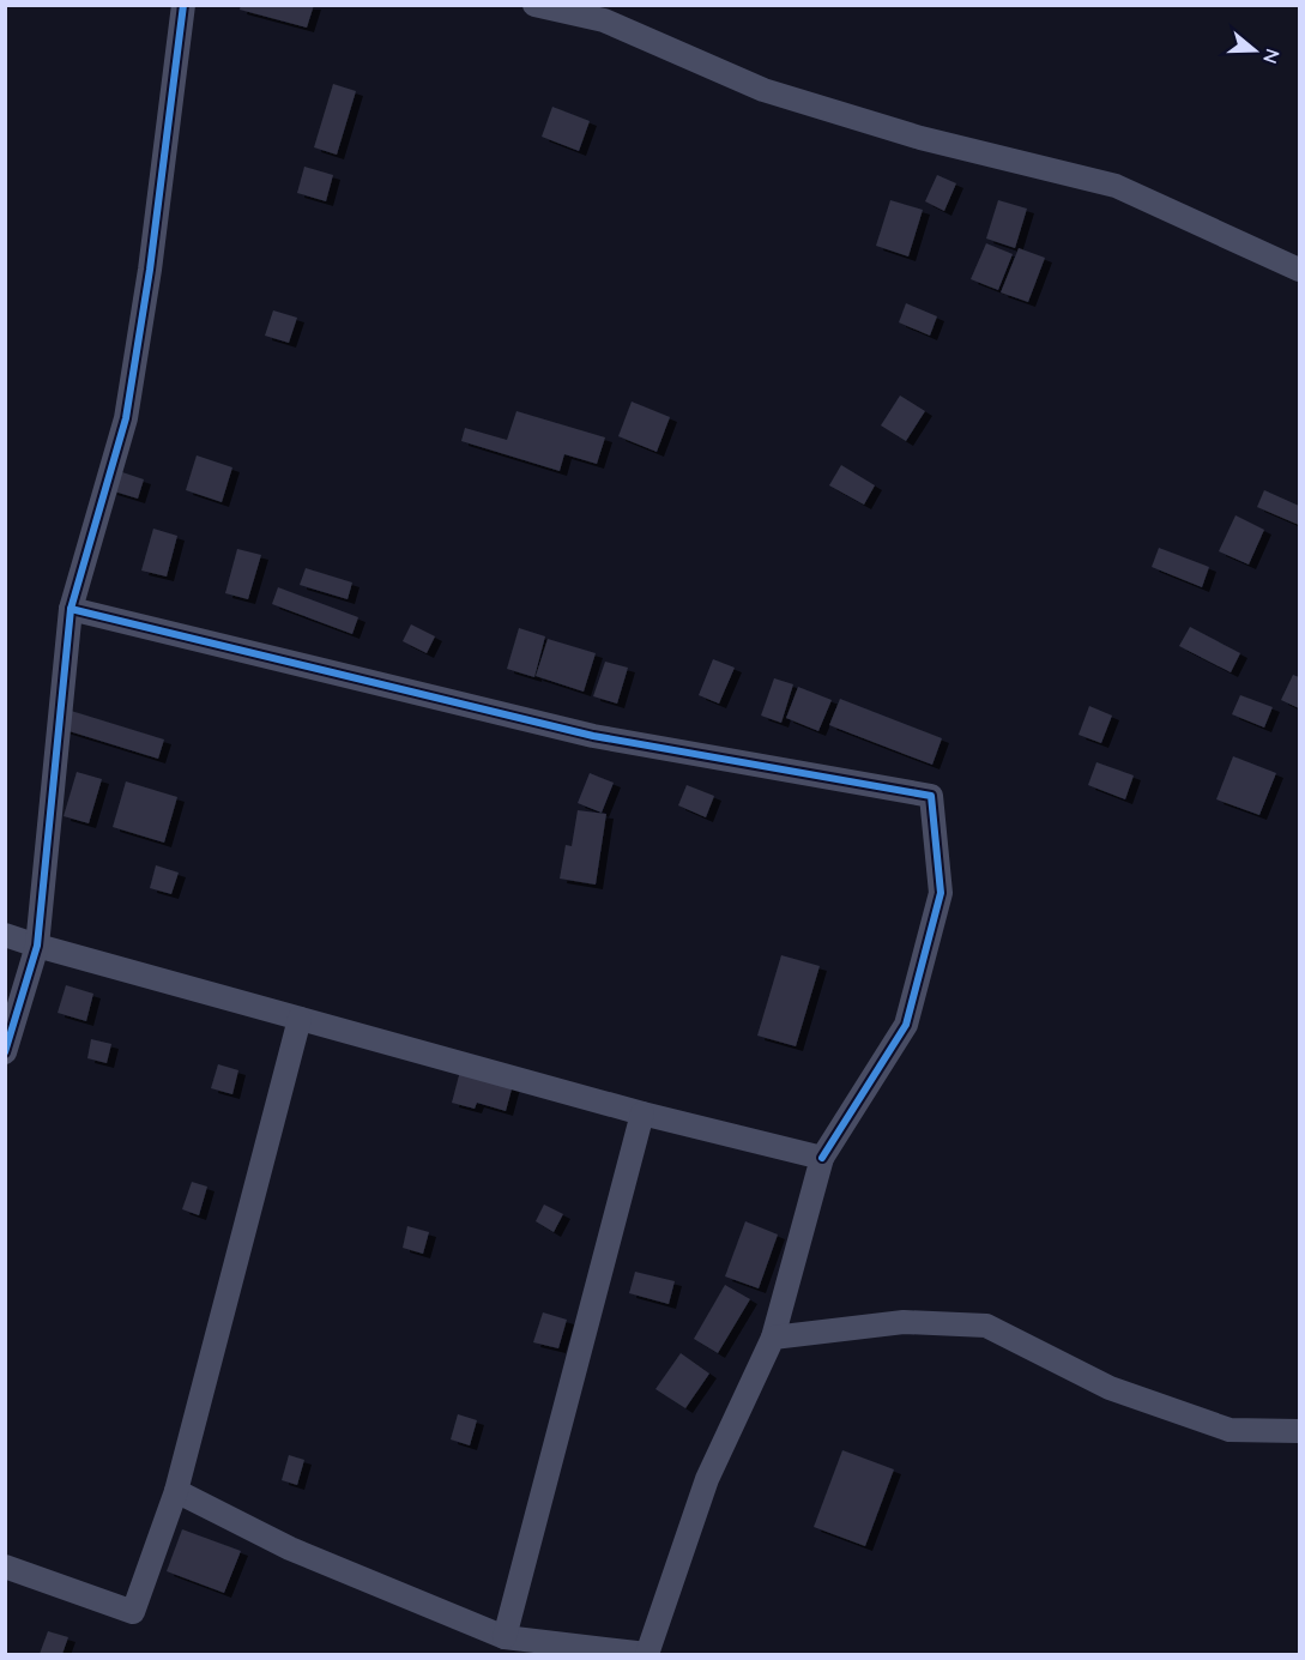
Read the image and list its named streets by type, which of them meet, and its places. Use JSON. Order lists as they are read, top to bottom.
{
  "north": "right"
}
